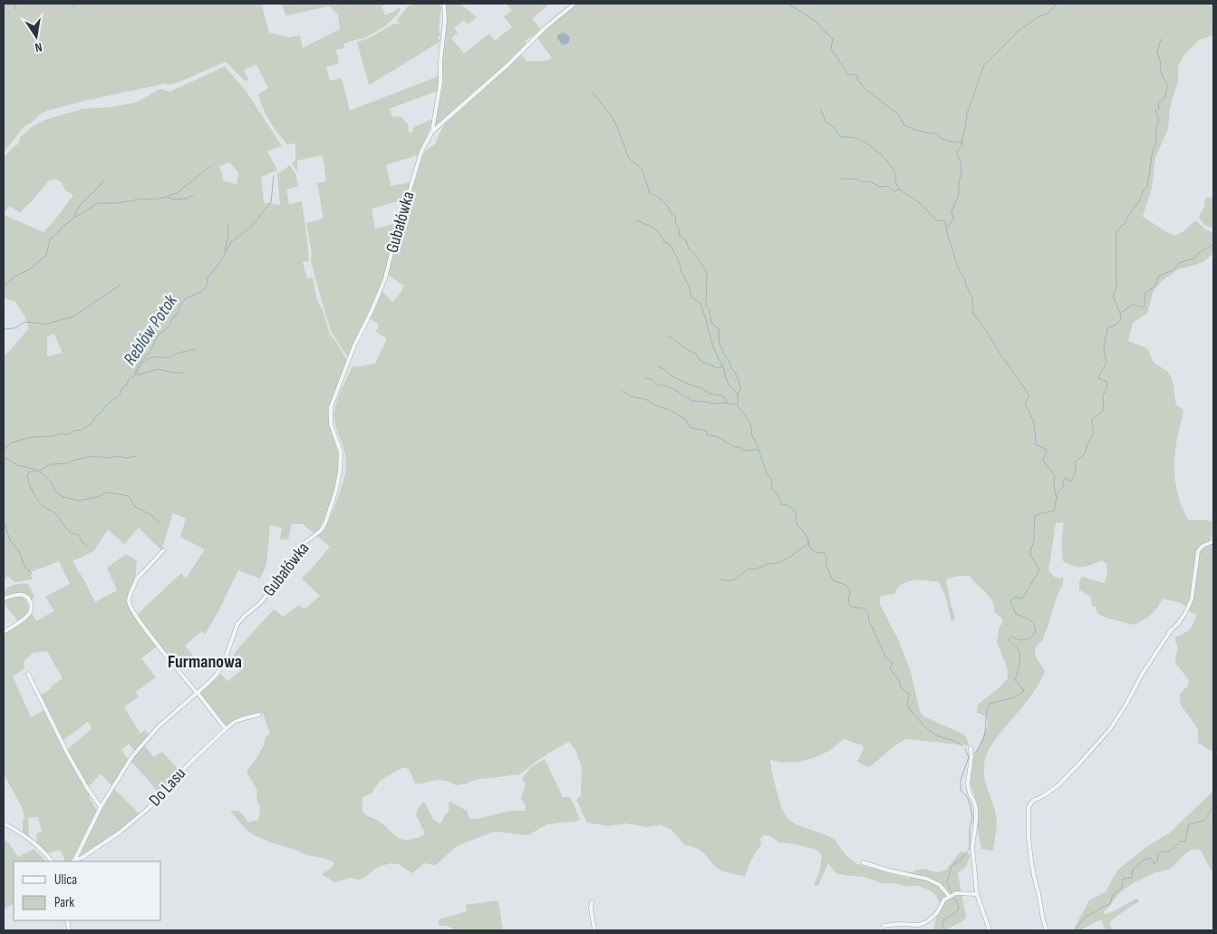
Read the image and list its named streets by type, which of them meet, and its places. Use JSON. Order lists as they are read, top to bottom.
{
  "streets": {
    "street": ["Gubałówka", "Do Lasu"]
  },
  "crossings": [
    ["Gubałówka", "Do Lasu"]
  ],
  "districts": ["Furmanowa"],
  "water": ["Reblów Potok"],
  "legend": ["Ulica", "Park"],
  "north": "bottom"
}
